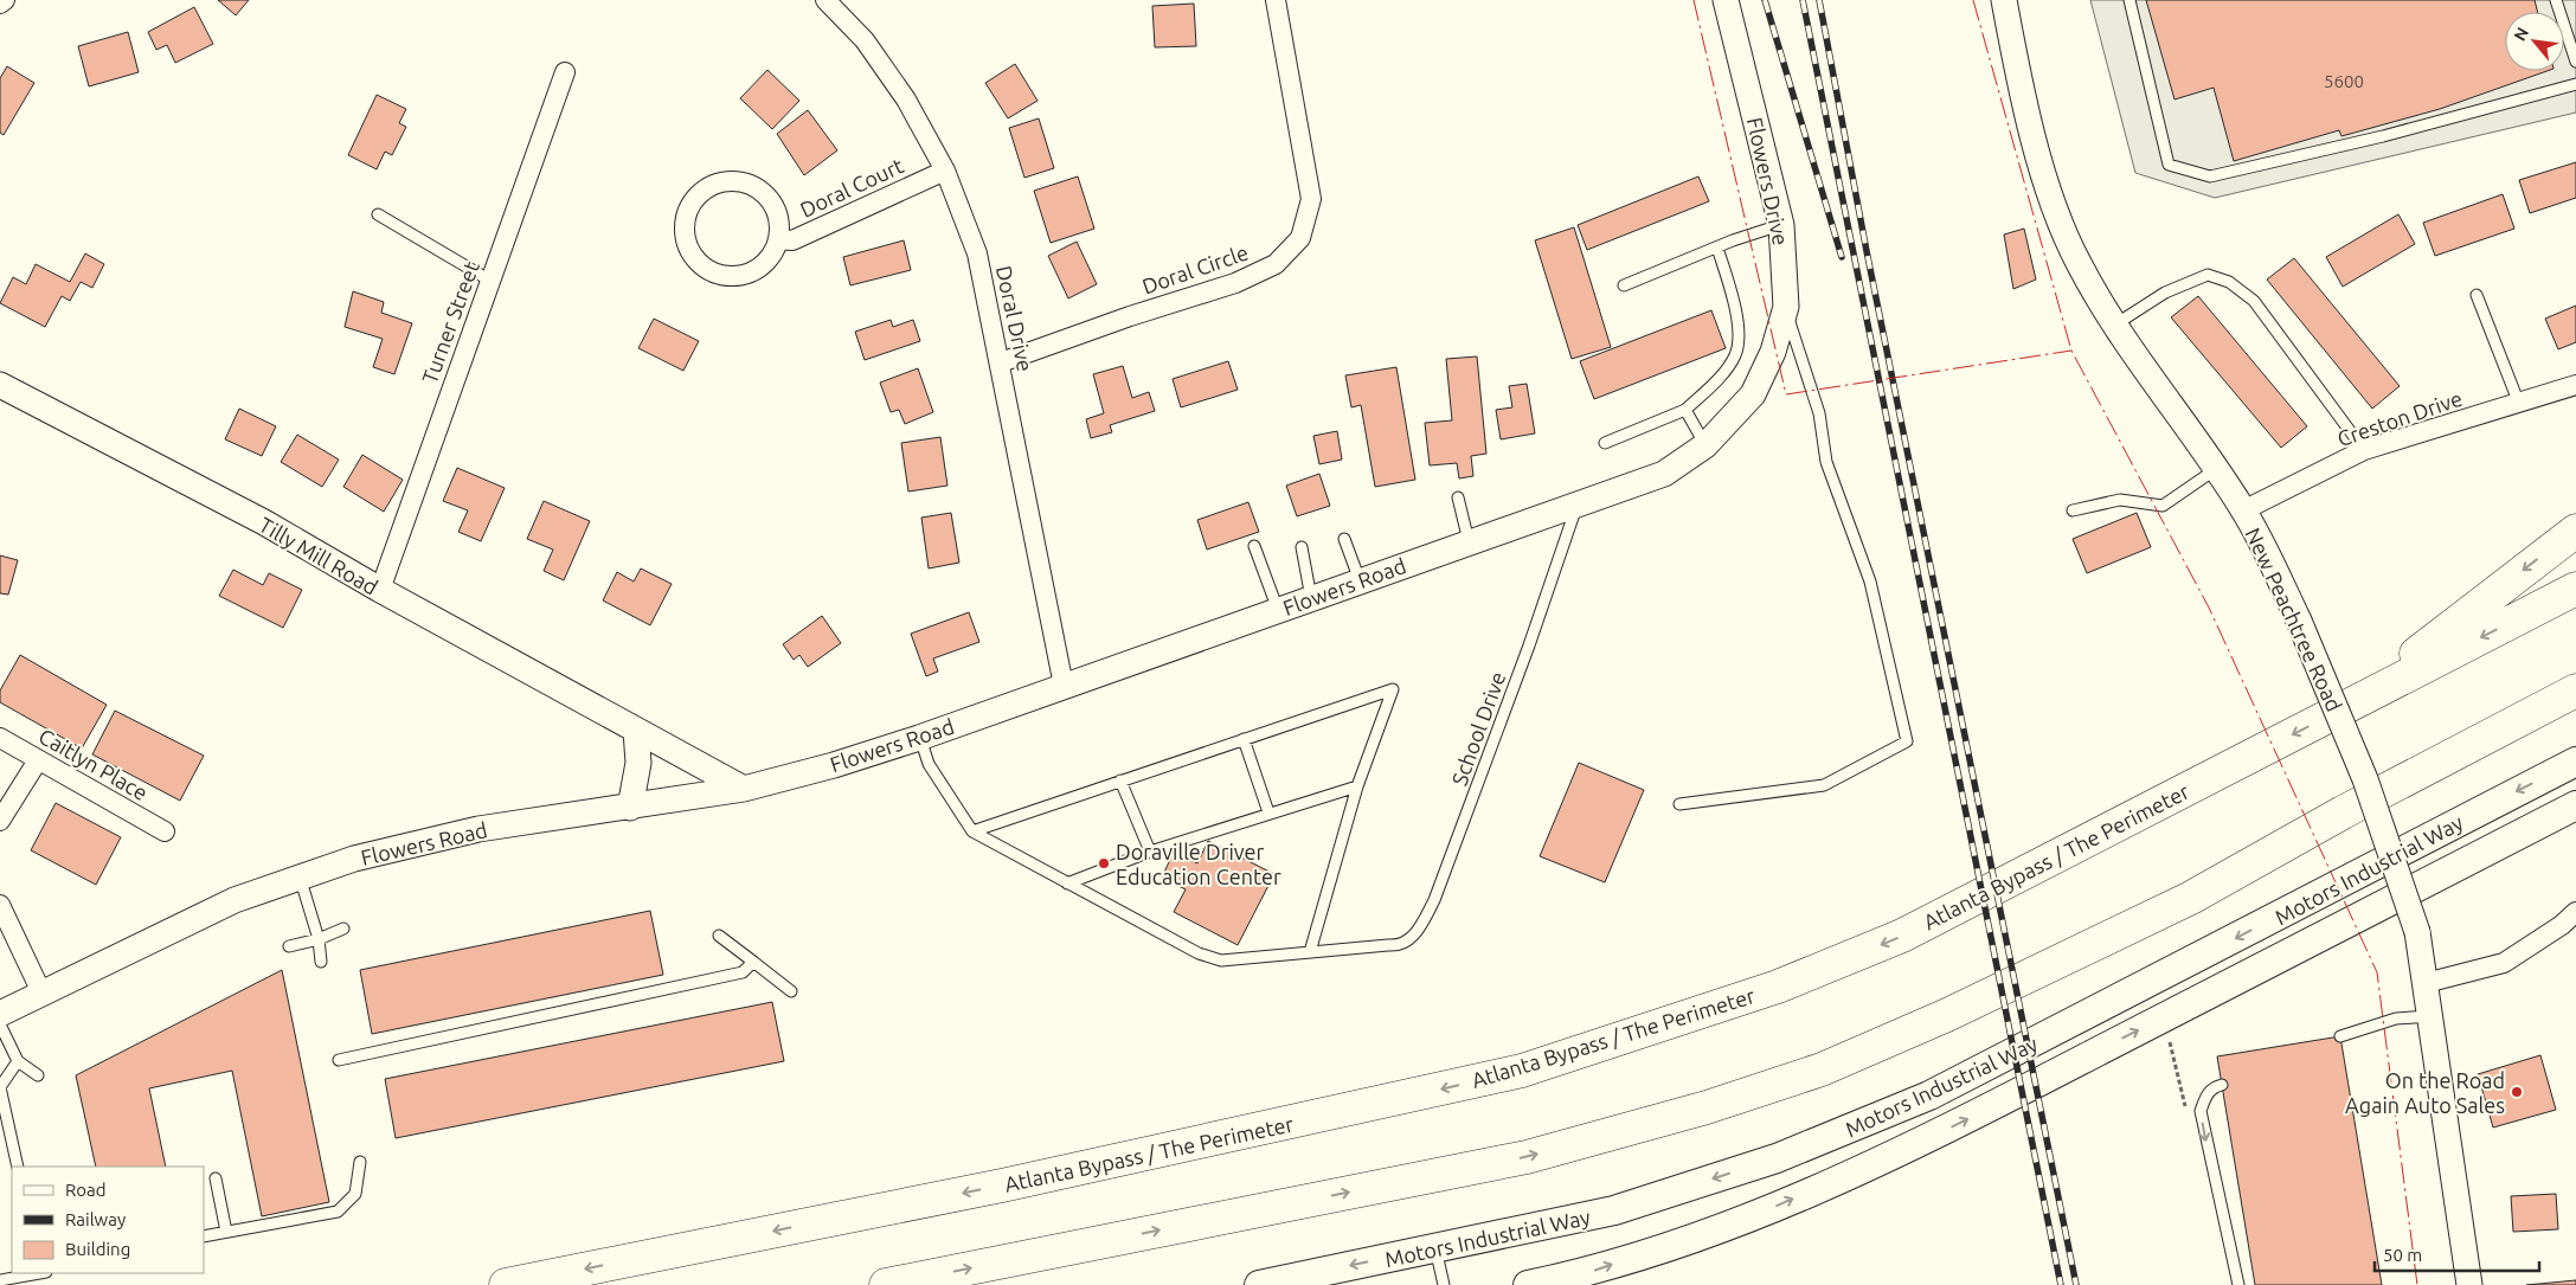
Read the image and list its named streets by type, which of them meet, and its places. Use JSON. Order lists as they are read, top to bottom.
{
  "streets": {
    "highway": ["Atlanta Bypass / The Perimeter"],
    "main road": ["Motors Industrial Way"],
    "street": [
      "Flowers Drive",
      "Doral Court",
      "Doral Circle",
      "Doral Drive",
      "Turner Street",
      "Creston Drive",
      "Tilly Mill Road",
      "Flowers Road",
      "New Peachtree Road",
      "Caitlyn Place"
    ],
    "lane": ["School Drive"]
  },
  "crossings": [
    ["Flowers Drive", "Flowers Road"],
    ["Doral Court", "Doral Drive"],
    ["Doral Circle", "Doral Drive"],
    ["Doral Drive", "Flowers Road"],
    ["Turner Street", "Tilly Mill Road"],
    ["Creston Drive", "New Peachtree Road"],
    ["Tilly Mill Road", "Flowers Road"],
    ["Flowers Road", "School Drive"]
  ],
  "places": ["Doraville Driver Education Center", "On the Road Again Auto Sales"],
  "house_numbers": ["5600"],
  "legend": ["Road", "Railway", "Building"],
  "scale_bar": "50 m",
  "north": "top left"
}
